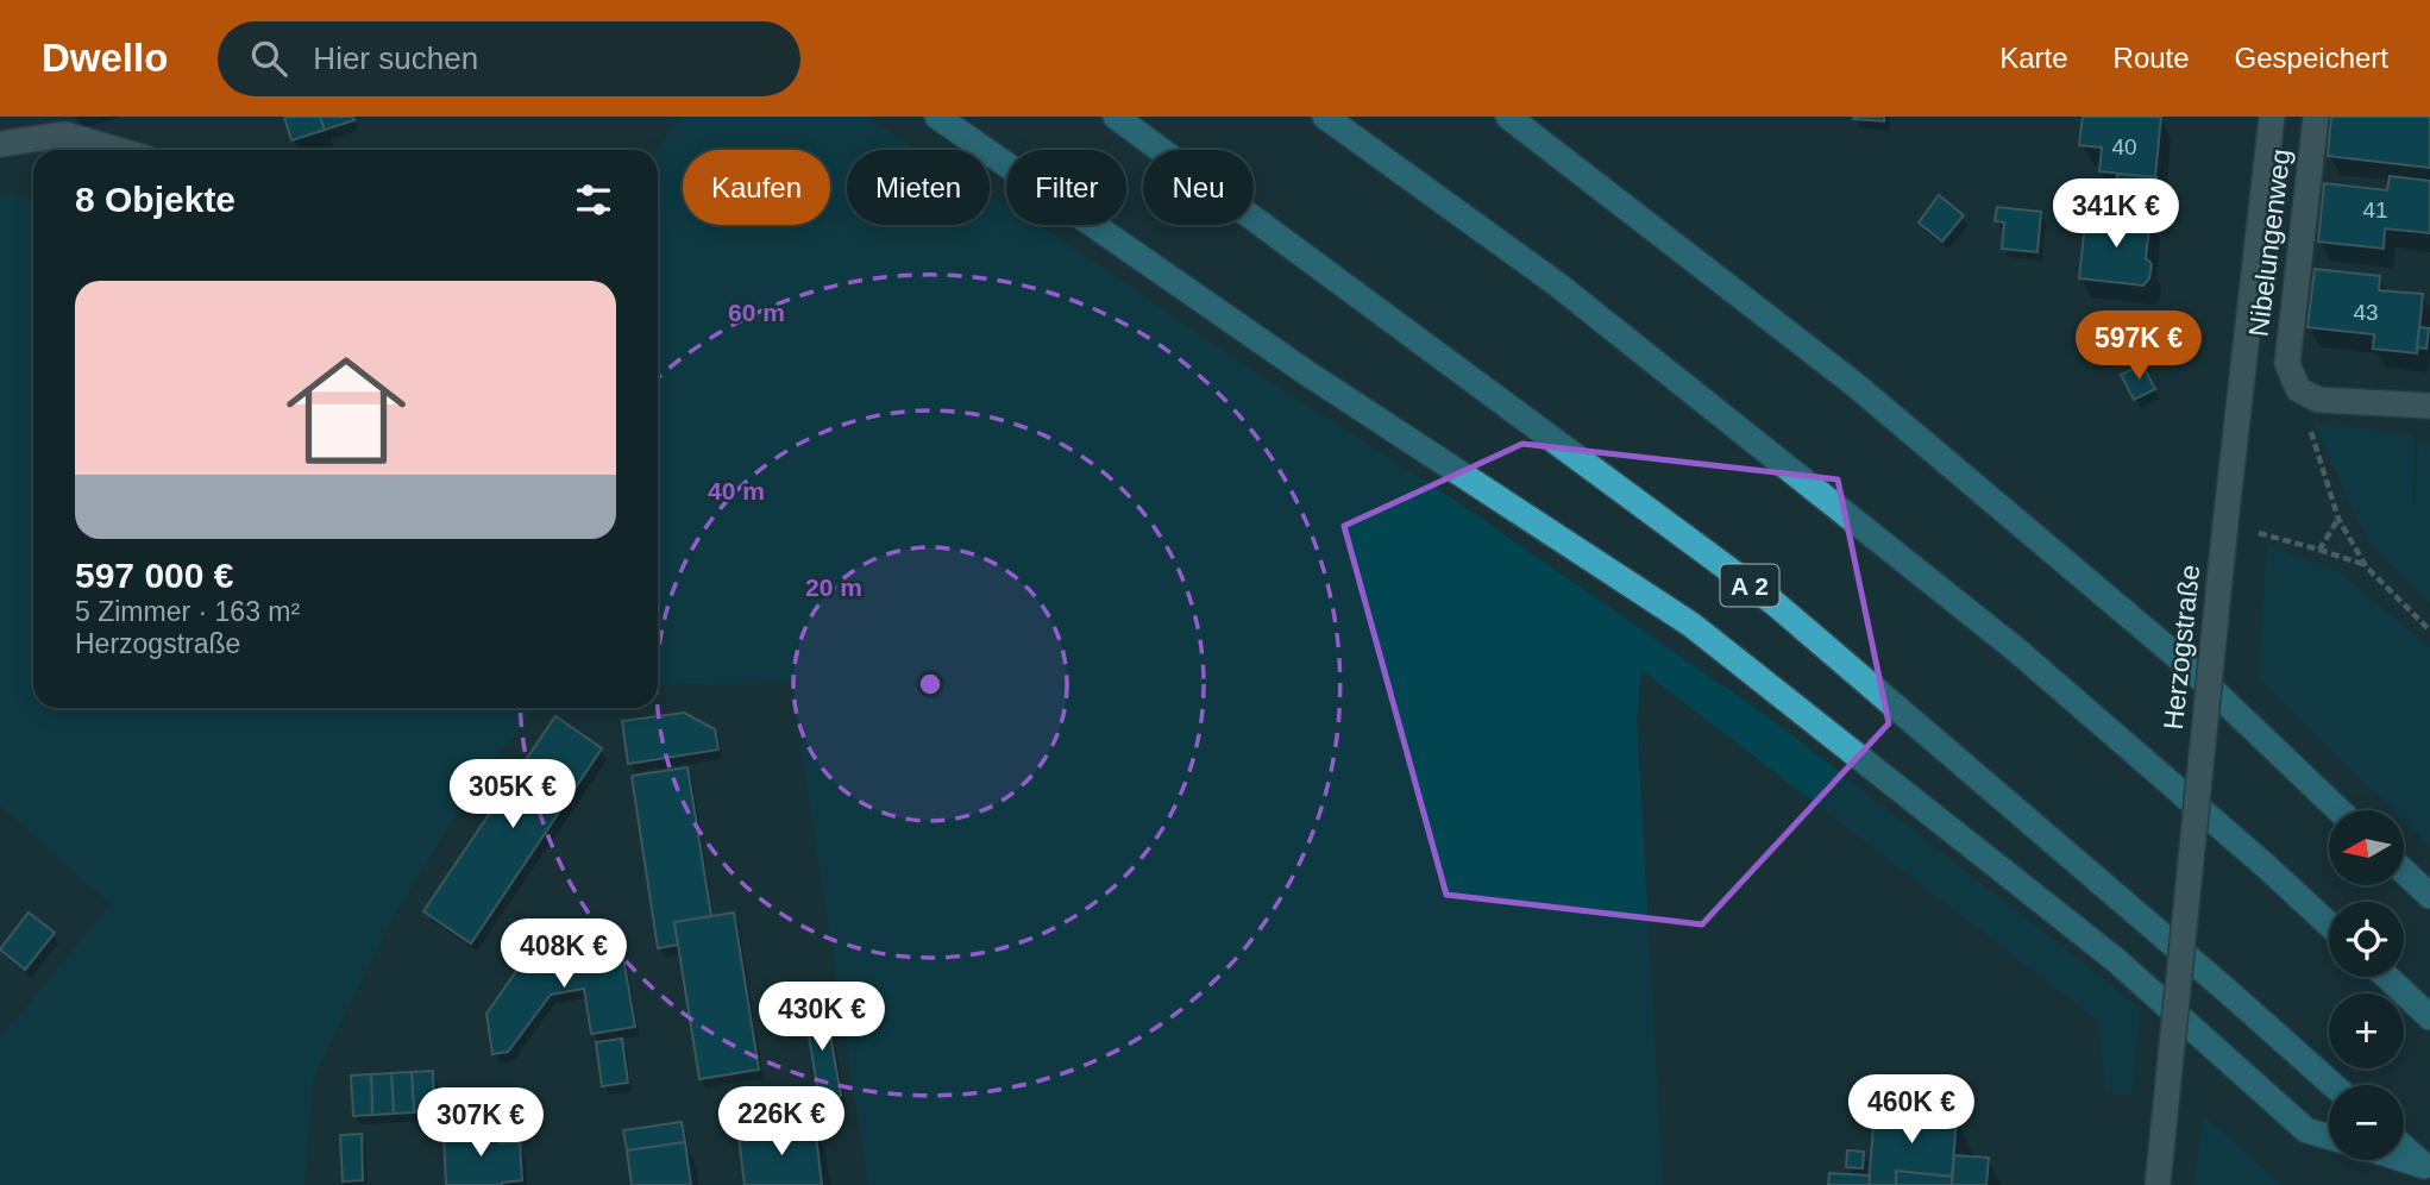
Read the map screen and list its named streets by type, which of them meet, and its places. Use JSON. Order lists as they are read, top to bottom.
{
  "streets": {
    "highway": ["A 2"],
    "street": ["Nibelungenweg", "Herzogstraße"]
  },
  "house_numbers": ["40", "41", "43"],
  "north": "left",
  "page": {
    "header": "Dwello",
    "search": "Hier suchen",
    "nav": ["Karte", "Route", "Gespeichert"],
    "chip": [
      "Kaufen",
      "Mieten",
      "Filter",
      "Neu"
    ],
    "heading": "8 Objekte",
    "price": [
      "341K €",
      "597K €",
      "305K €",
      "408K €",
      "430K €",
      "460K €",
      "226K €",
      "307K €"
    ],
    "list": [
      {
        "name": "597 000 €",
        "note": "5 Zimmer · 163 m² · Herzogstraße"
      }
    ],
    "map_buttons": ["+", "−"]
  },
  "rings": ["60 m", "40 m", "20 m"]
}
